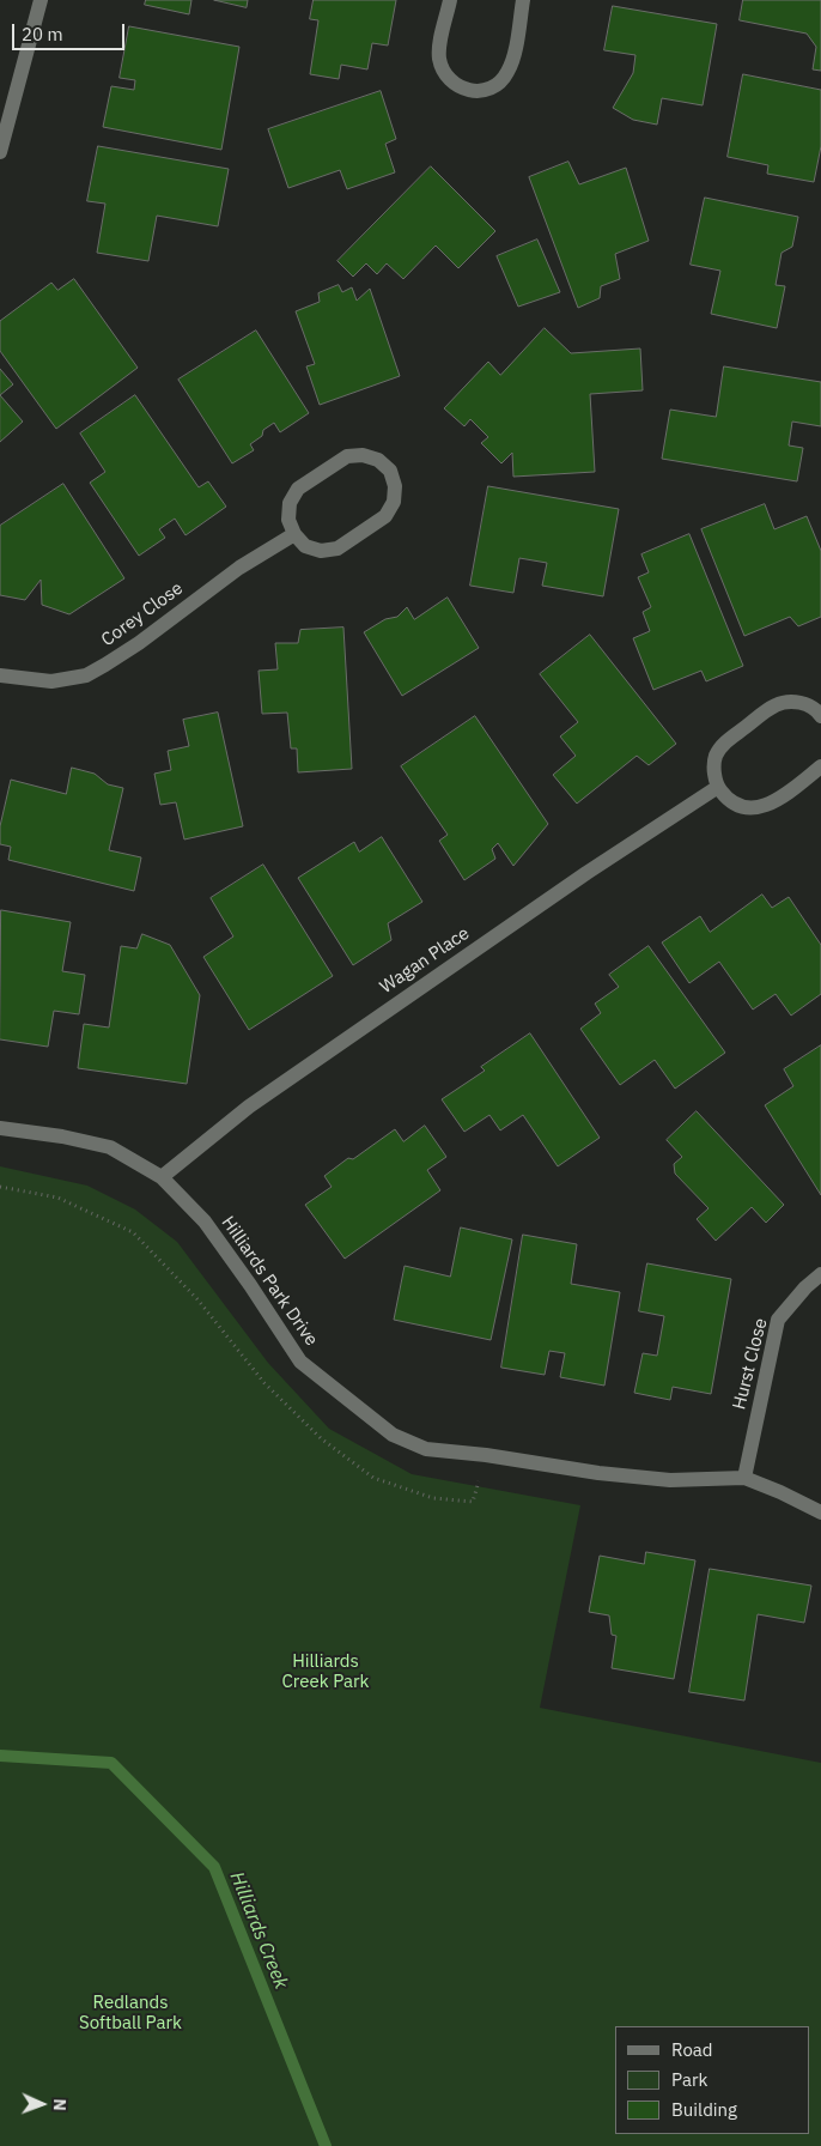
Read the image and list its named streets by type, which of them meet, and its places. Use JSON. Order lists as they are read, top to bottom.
{
  "streets": {
    "street": [
      "Corey Close",
      "Wagan Place",
      "Hilliards Park Drive",
      "Hurst Close"
    ]
  },
  "crossings": [
    ["Wagan Place", "Hilliards Park Drive"],
    ["Hilliards Park Drive", "Hurst Close"]
  ],
  "water": ["Hilliards Creek"],
  "parks": ["Hilliards Creek Park", "Redlands Softball Park"],
  "legend": ["Road", "Park", "Building"],
  "scale_bar": "20 m",
  "north": "right"
}
